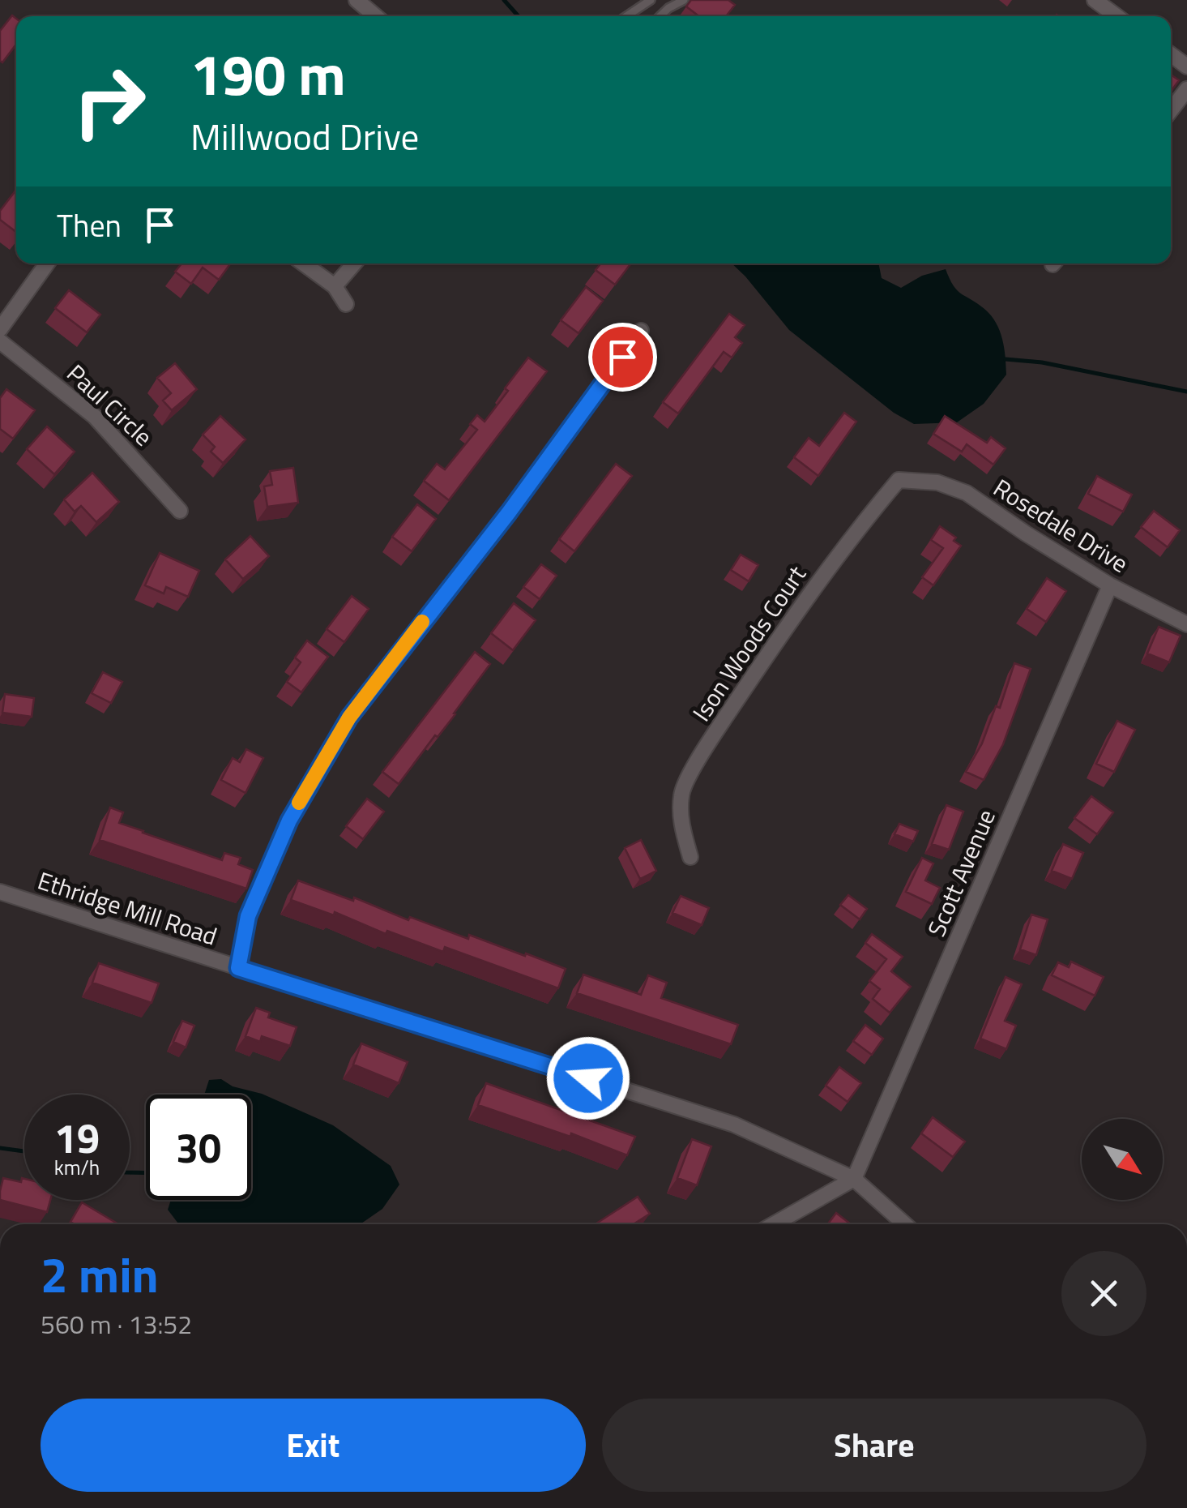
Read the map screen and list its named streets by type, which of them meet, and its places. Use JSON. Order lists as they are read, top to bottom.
{
  "streets": {
    "street": [
      "Paul Circle",
      "Rosedale Drive",
      "Ison Woods Court",
      "Scott Avenue",
      "Ethridge Mill Road"
    ]
  },
  "crossings": [
    ["Rosedale Drive", "Ison Woods Court"],
    ["Rosedale Drive", "Scott Avenue"],
    ["Scott Avenue", "Ethridge Mill Road"]
  ],
  "north": "bottom right",
  "page": {
    "turn": ["190 m", "Millwood Drive"],
    "then": "Then",
    "speed": "19 km/h",
    "limit": "30",
    "heading": ["2 min", "560 m · 13:52"],
    "buttons": ["Exit", "Share"]
  }
}
